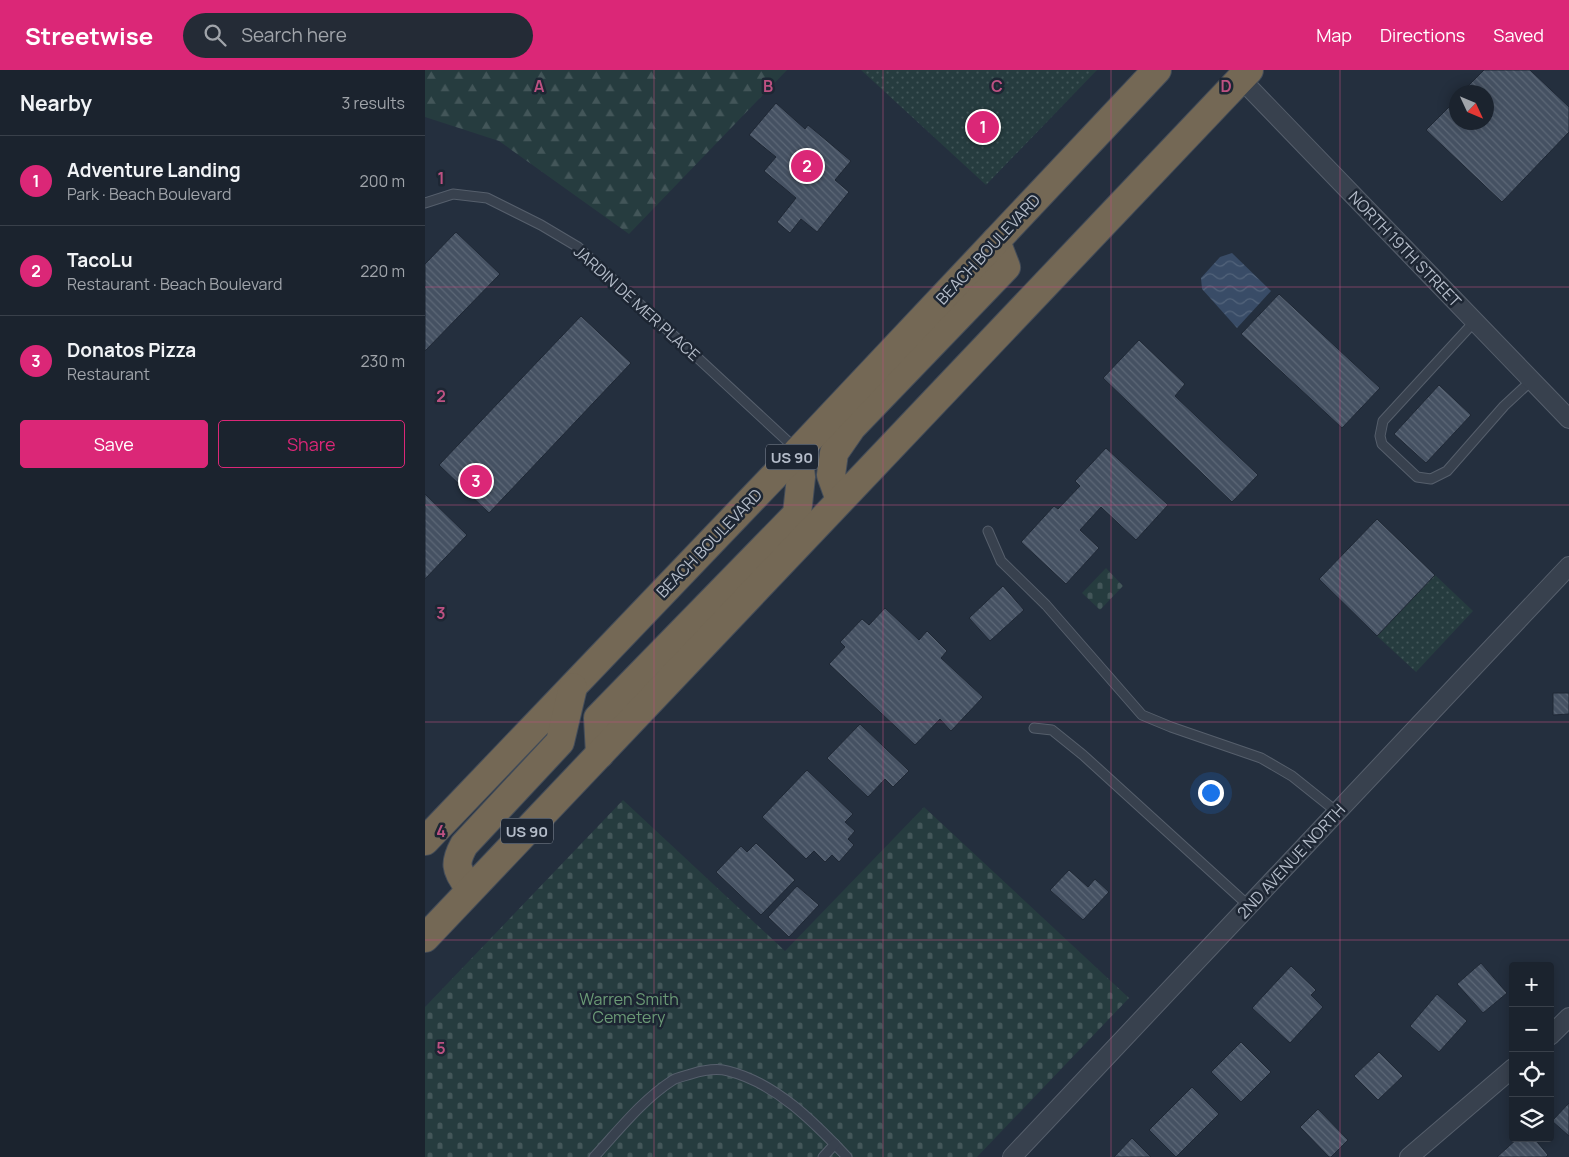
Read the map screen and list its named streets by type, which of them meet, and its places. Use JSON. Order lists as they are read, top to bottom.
{
  "streets": {
    "highway": ["BEACH BOULEVARD", "US 90"],
    "street": ["NORTH 19TH STREET", "2ND AVENUE NORTH"],
    "lane": ["JARDIN DE MER PLACE"]
  },
  "crossings": [
    ["BEACH BOULEVARD", "JARDIN DE MER PLACE"],
    ["NORTH 19TH STREET", "US 90"]
  ],
  "parks": ["Warren Smith Cemetery"],
  "north": "bottom right",
  "page": {
    "header": "Streetwise",
    "search": "Search here",
    "nav": ["Map", "Directions", "Saved"],
    "heading": ["Nearby", "3 results"],
    "pins": ["1", "2", "3"],
    "list": [
      {
        "mark": "1",
        "name": "Adventure Landing",
        "note": "Park · Beach Boulevard",
        "value": "200 m"
      },
      {
        "mark": "2",
        "name": "TacoLu",
        "note": "Restaurant · Beach Boulevard",
        "value": "220 m"
      },
      {
        "mark": "3",
        "name": "Donatos Pizza",
        "note": "Restaurant",
        "value": "230 m"
      }
    ],
    "buttons": ["Save", "Share"],
    "map_buttons": ["+", "−"]
  },
  "grid": {
    "columns": [
      "A",
      "B",
      "C",
      "D"
    ],
    "rows": [
      "1",
      "2",
      "3",
      "4",
      "5"
    ]
  }
}
